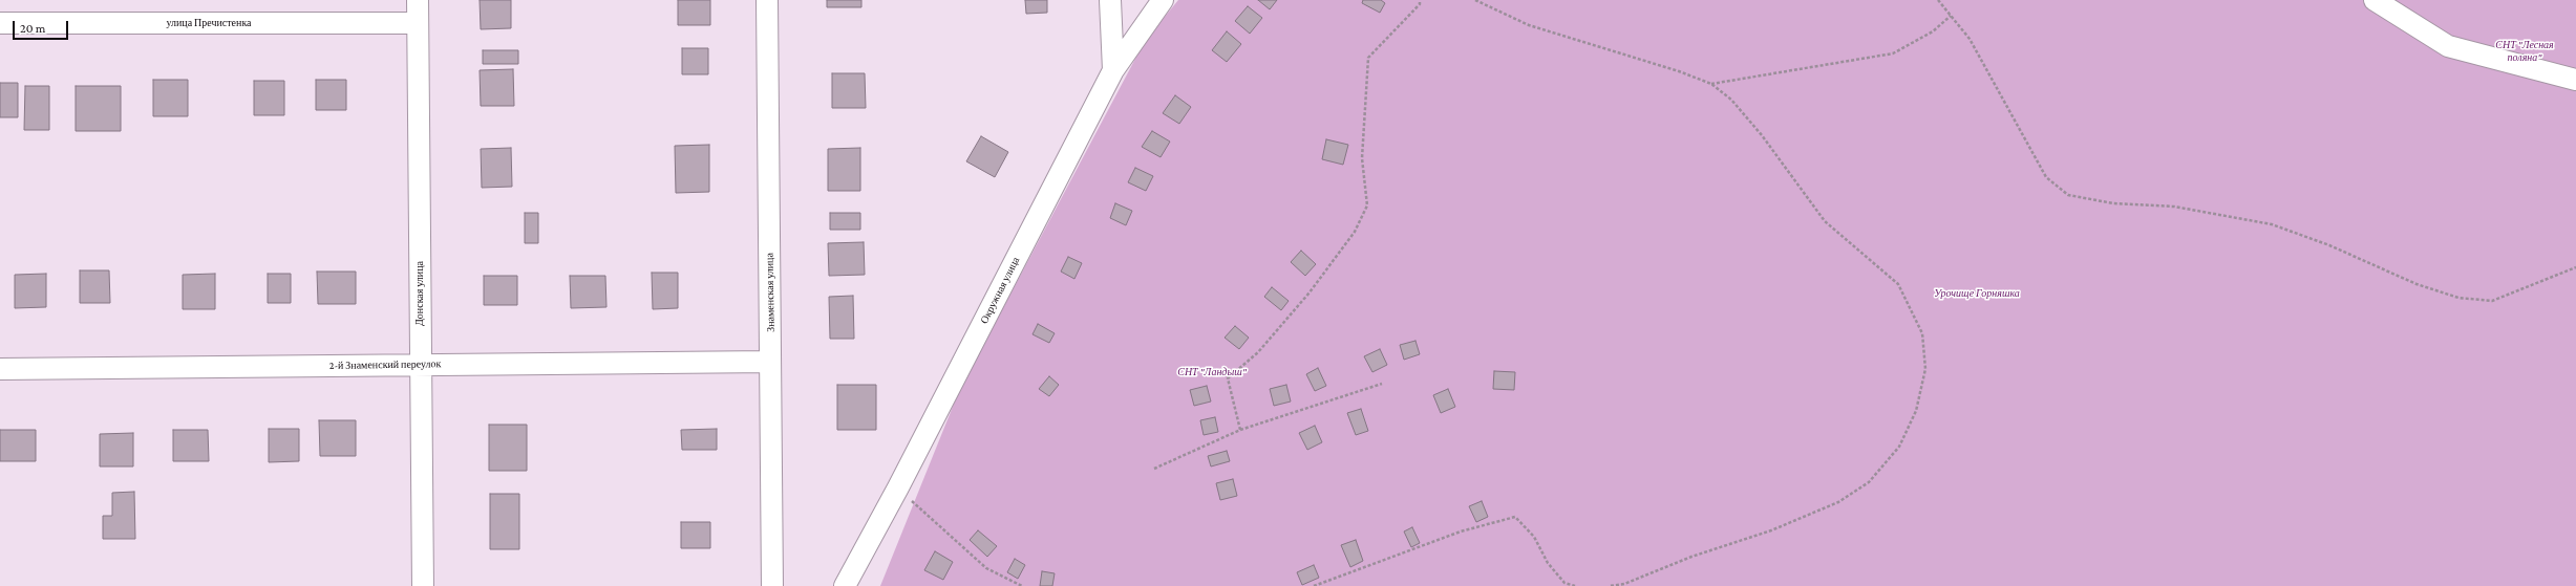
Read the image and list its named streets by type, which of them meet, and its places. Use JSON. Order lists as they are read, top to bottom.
{
  "streets": {
    "street": [
      "улица Пречистенка",
      "Окружная улица",
      "Знаменская улица",
      "Донская улица",
      "2-й Знаменский переулок"
    ]
  },
  "crossings": [
    ["улица Пречистенка", "Донская улица"],
    ["Знаменская улица", "2-й Знаменский переулок"],
    ["Донская улица", "2-й Знаменский переулок"]
  ],
  "parks": ["СНТ \"Лесная поляна\"", "Урочище Горняшка", "СНТ \"Ландыш\""],
  "scale_bar": "20 m"
}
